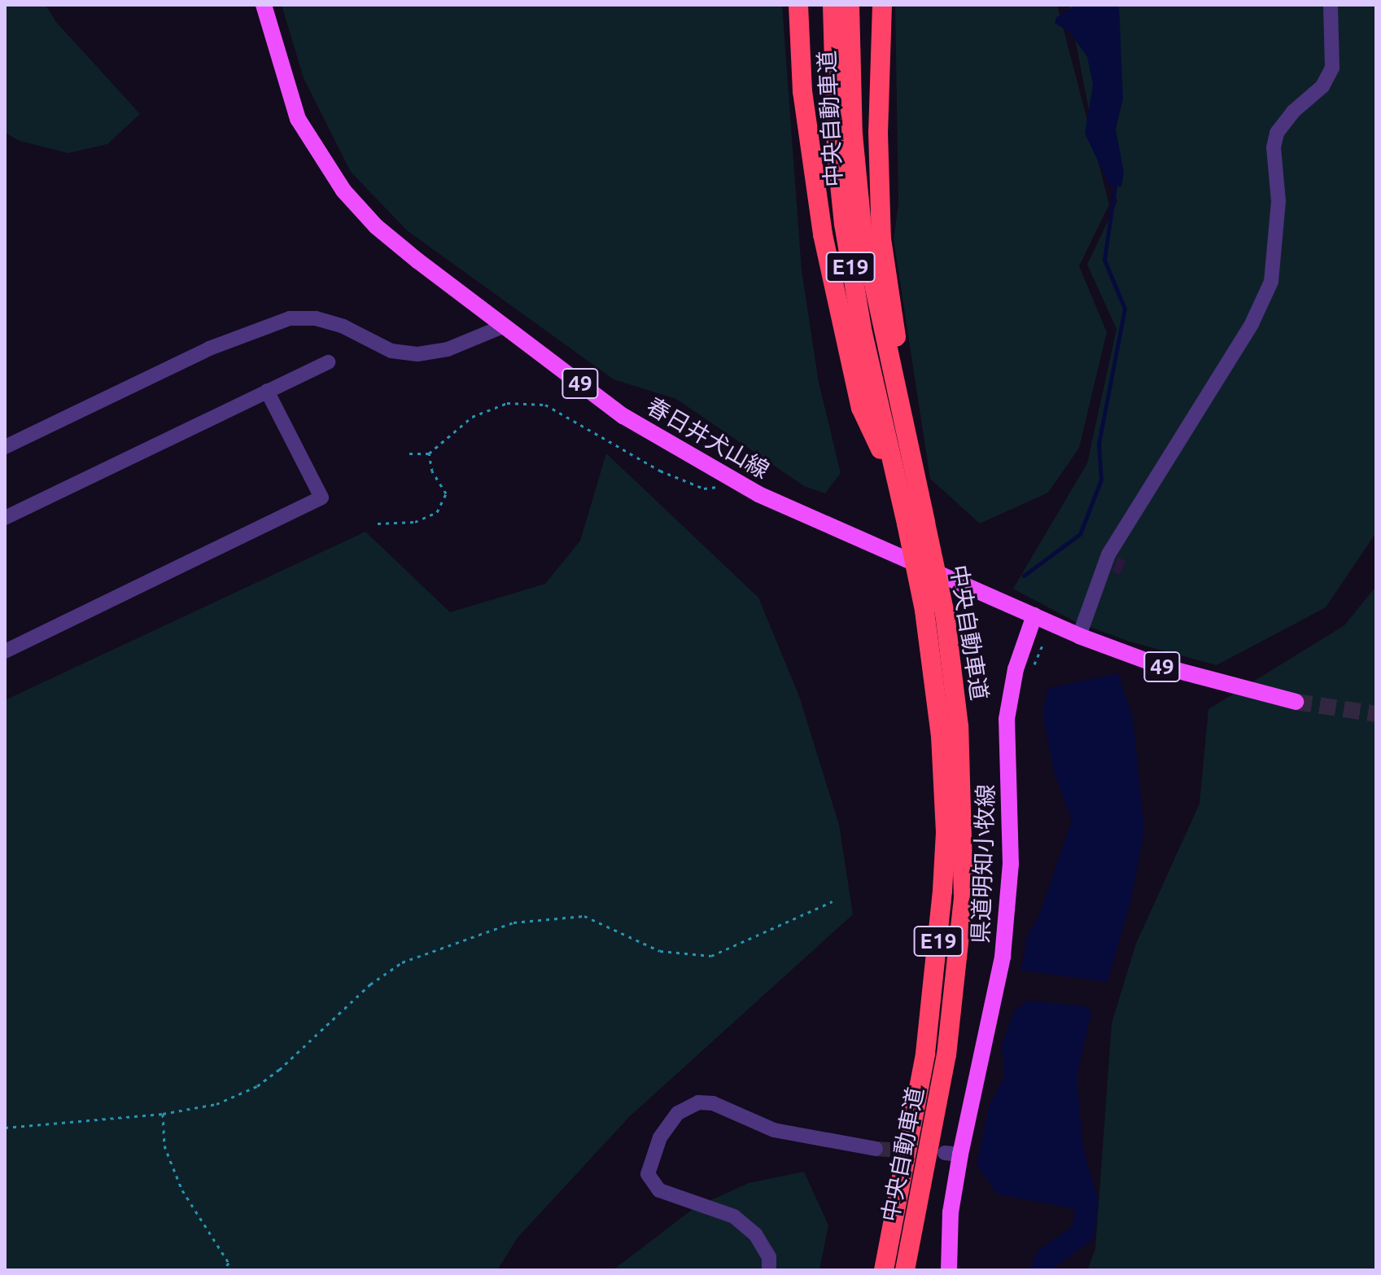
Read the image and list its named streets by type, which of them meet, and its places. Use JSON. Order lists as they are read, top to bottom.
{
  "streets": {
    "highway": ["中央自動車道", "E19"],
    "main road": ["49", "春日井犬山線", "県道明知小牧線"]
  },
  "crossings": [
    ["春日井犬山線", "県道明知小牧線"]
  ]
}
